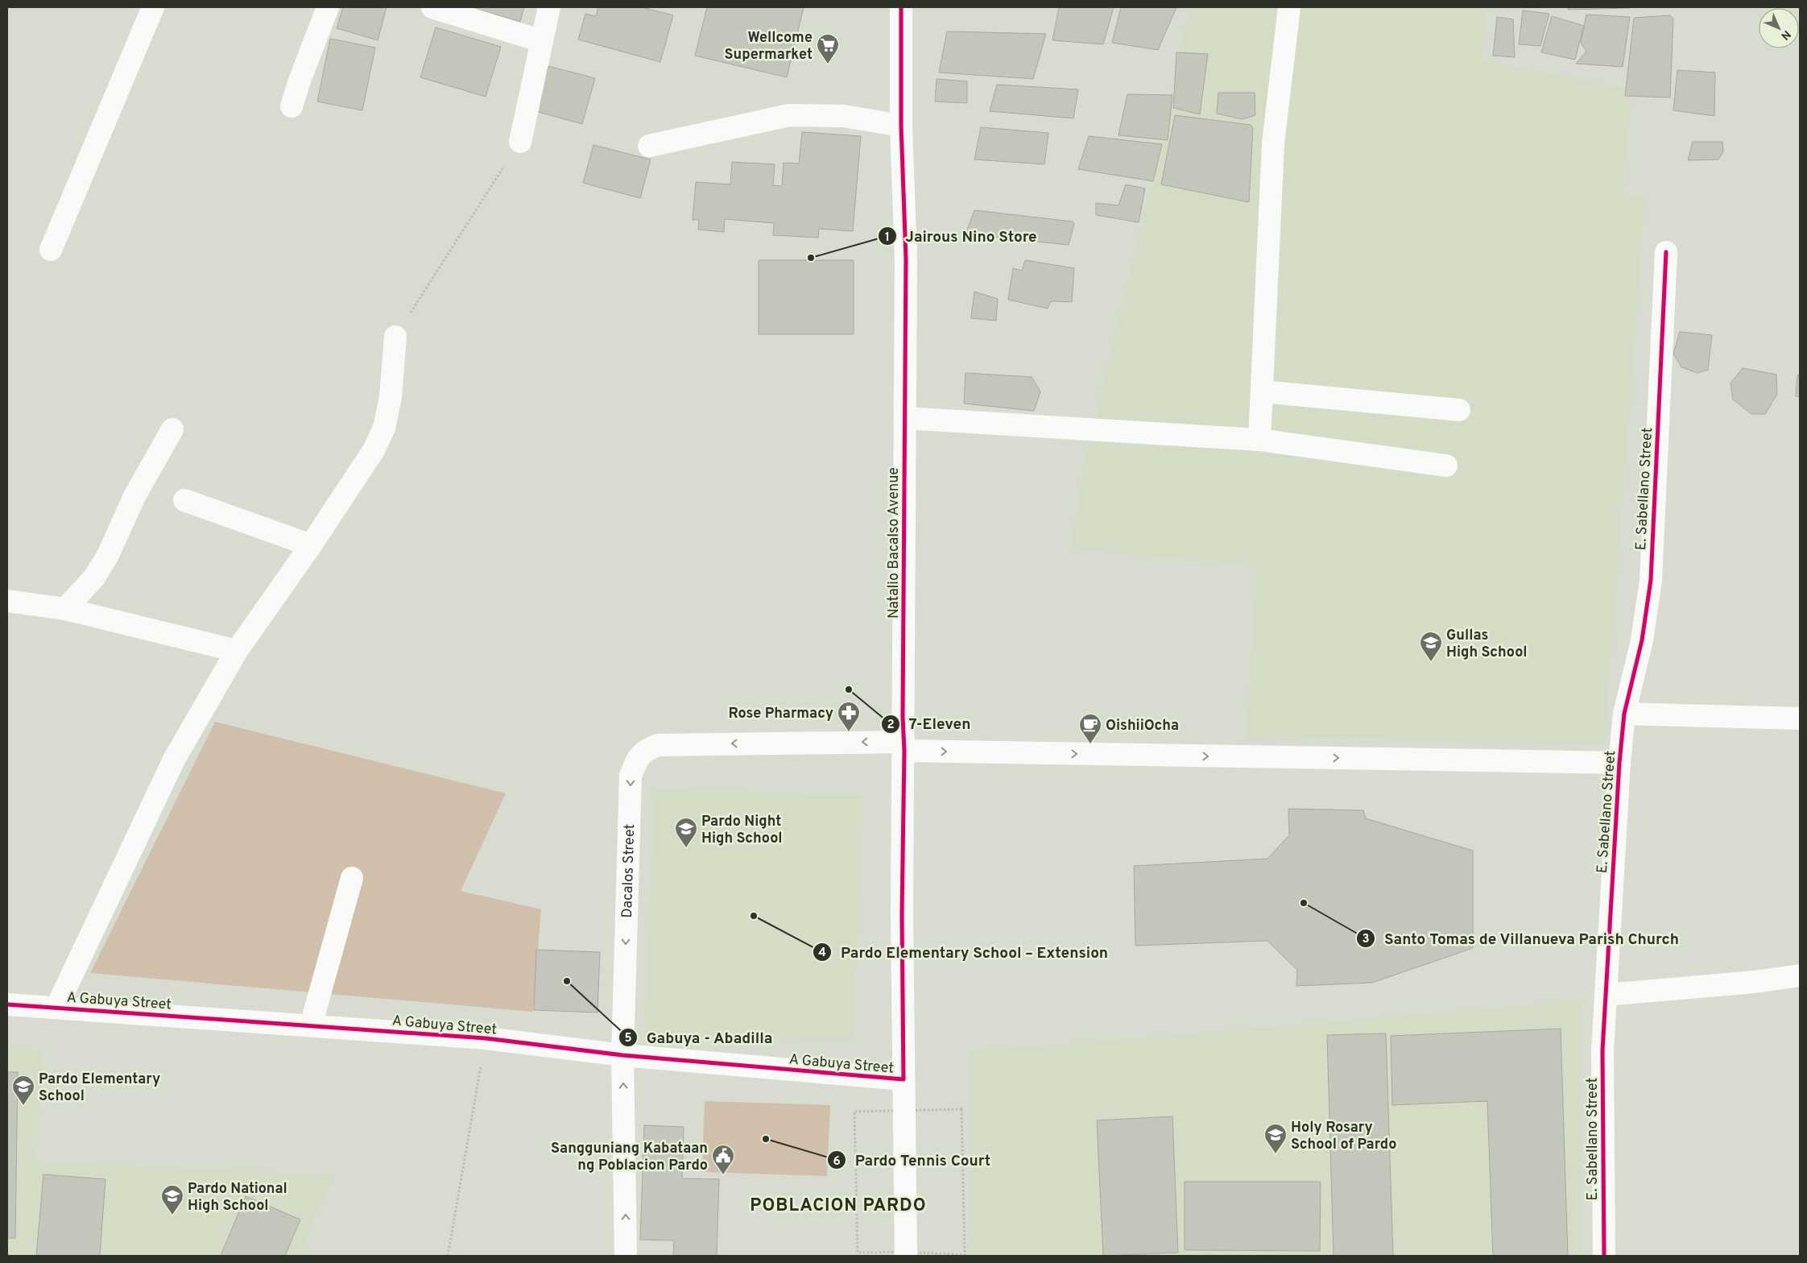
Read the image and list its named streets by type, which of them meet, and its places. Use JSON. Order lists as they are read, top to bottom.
{
  "streets": {
    "street": [
      "E. Sabellano Street",
      "Natalio Bacalso Avenue",
      "Dacalos Street",
      "A Gabuya Street"
    ]
  },
  "crossings": [
    ["E. Sabellano Street", "Dacalos Street"],
    ["Natalio Bacalso Avenue", "Dacalos Street"],
    ["Natalio Bacalso Avenue", "A Gabuya Street"],
    ["Dacalos Street", "A Gabuya Street"]
  ],
  "districts": ["POBLACION PARDO"],
  "places": {
    "supermarket": ["Wellcome Supermarket"],
    "other": [
      "Jairous Nino Store",
      "7-Eleven",
      "Santo Tomas de Villanueva Parish Church",
      "Pardo Elementary School – Extension",
      "Gabuya - Abadilla",
      "Pardo Tennis Court"
    ],
    "school or university": [
      "Gullas High School",
      "Pardo Night High School",
      "Pardo Elementary School",
      "Holy Rosary School of Pardo",
      "Pardo National High School"
    ],
    "pharmacy": ["Rose Pharmacy"],
    "cafe": ["OishiiOcha"],
    "public building": ["Sangguniang Kabataan ng Poblacion Pardo"]
  },
  "north": "bottom right"
}
